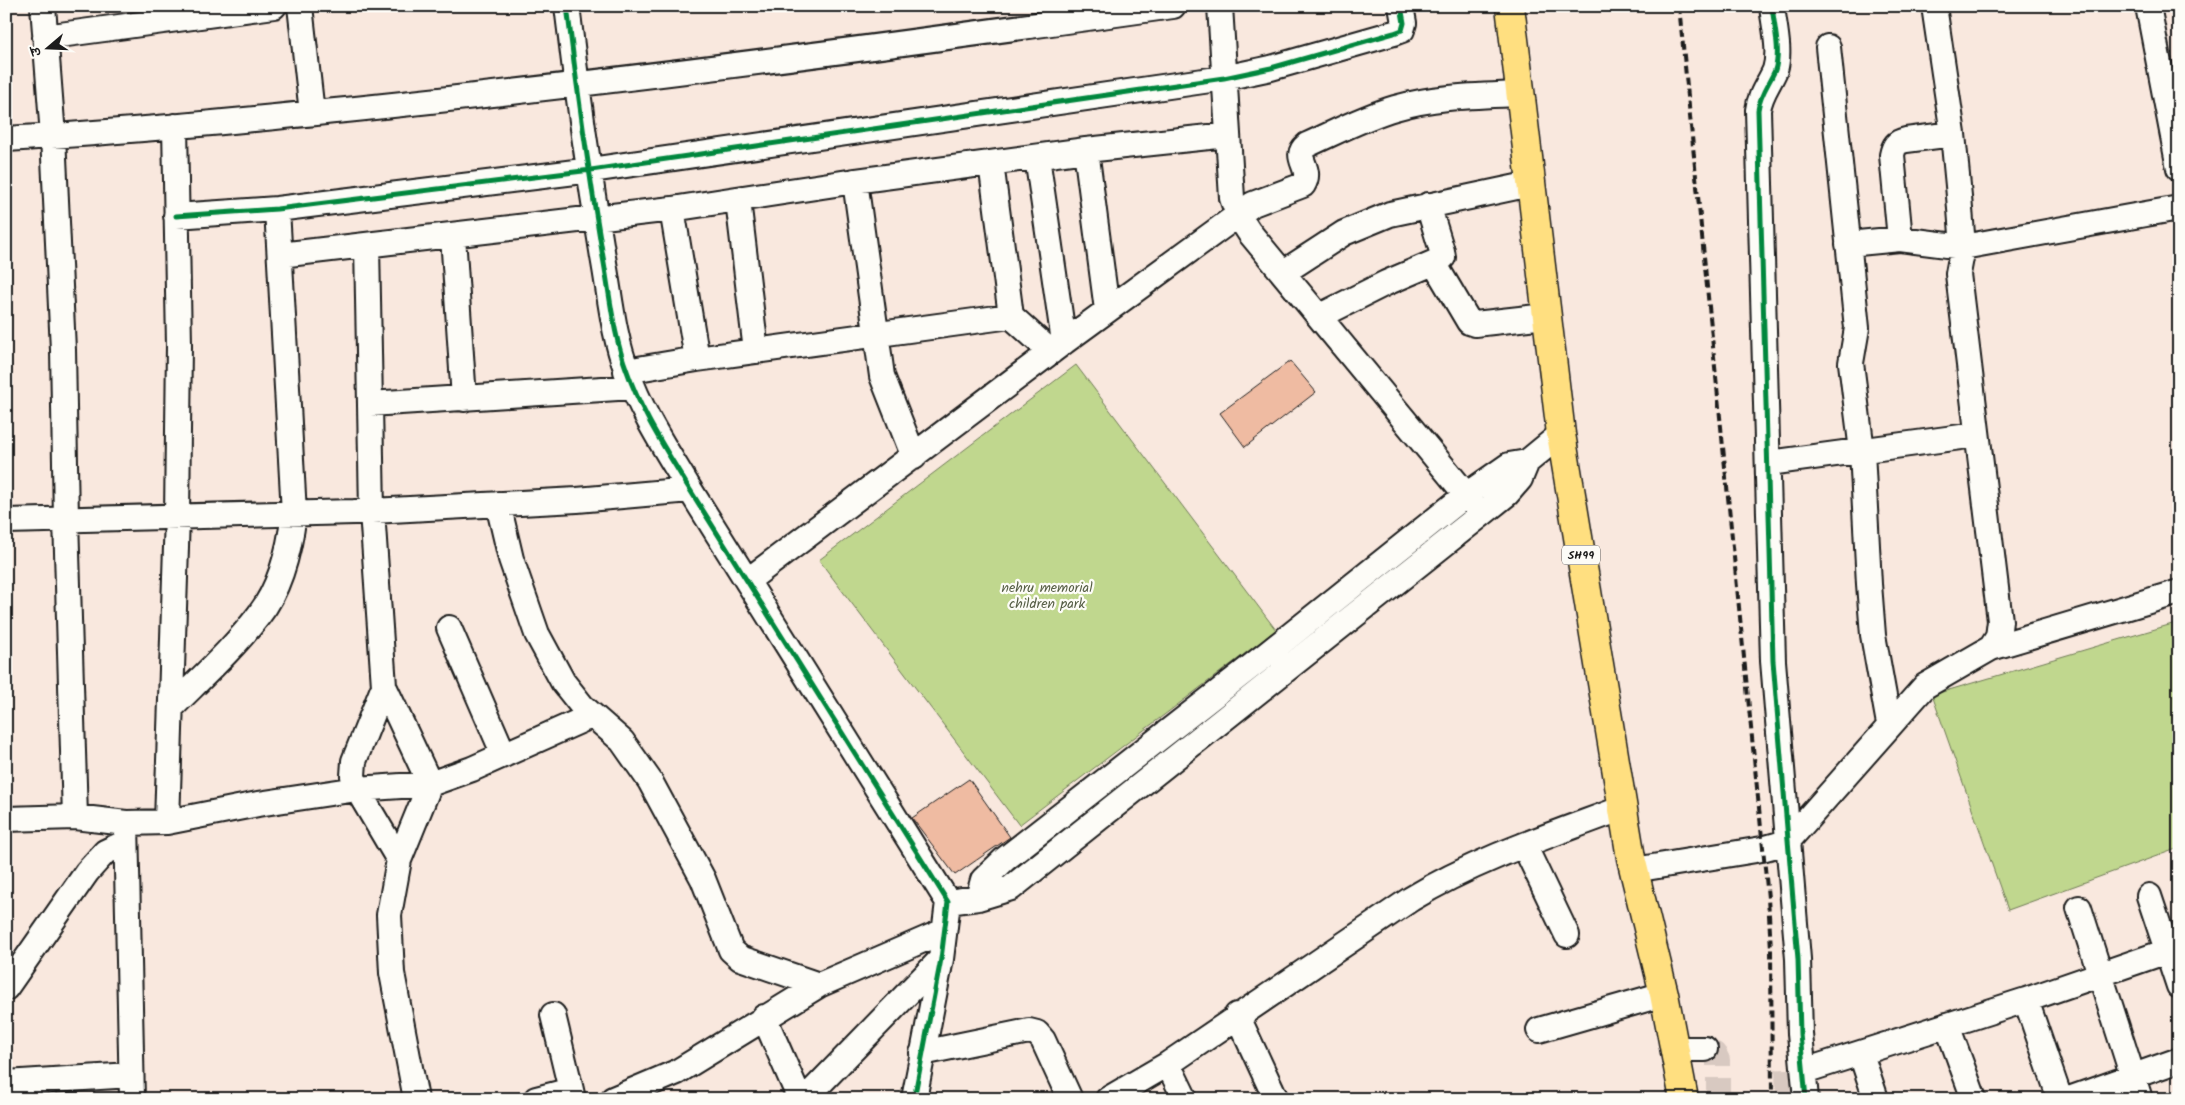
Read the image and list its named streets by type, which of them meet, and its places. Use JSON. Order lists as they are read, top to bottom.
{
  "streets": {
    "main road": ["SH99"]
  },
  "parks": ["nehru memorial children park"],
  "north": "left"
}
